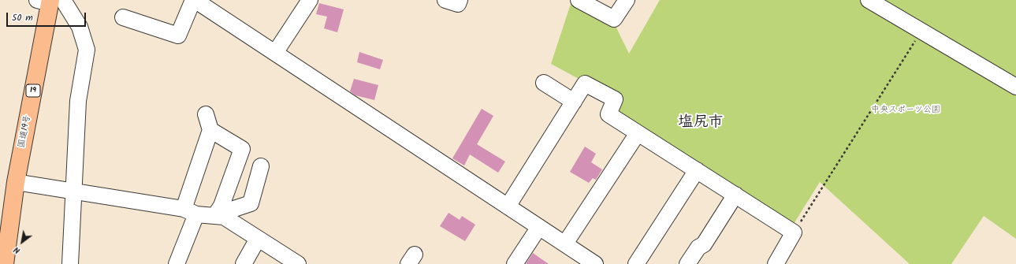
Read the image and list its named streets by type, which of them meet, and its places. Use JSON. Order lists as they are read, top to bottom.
{
  "streets": {
    "highway": ["19", "国道19号"]
  },
  "districts": ["塩尻市"],
  "parks": ["中央スポーツ公園"],
  "scale_bar": "50 m",
  "north": "bottom left"
}
